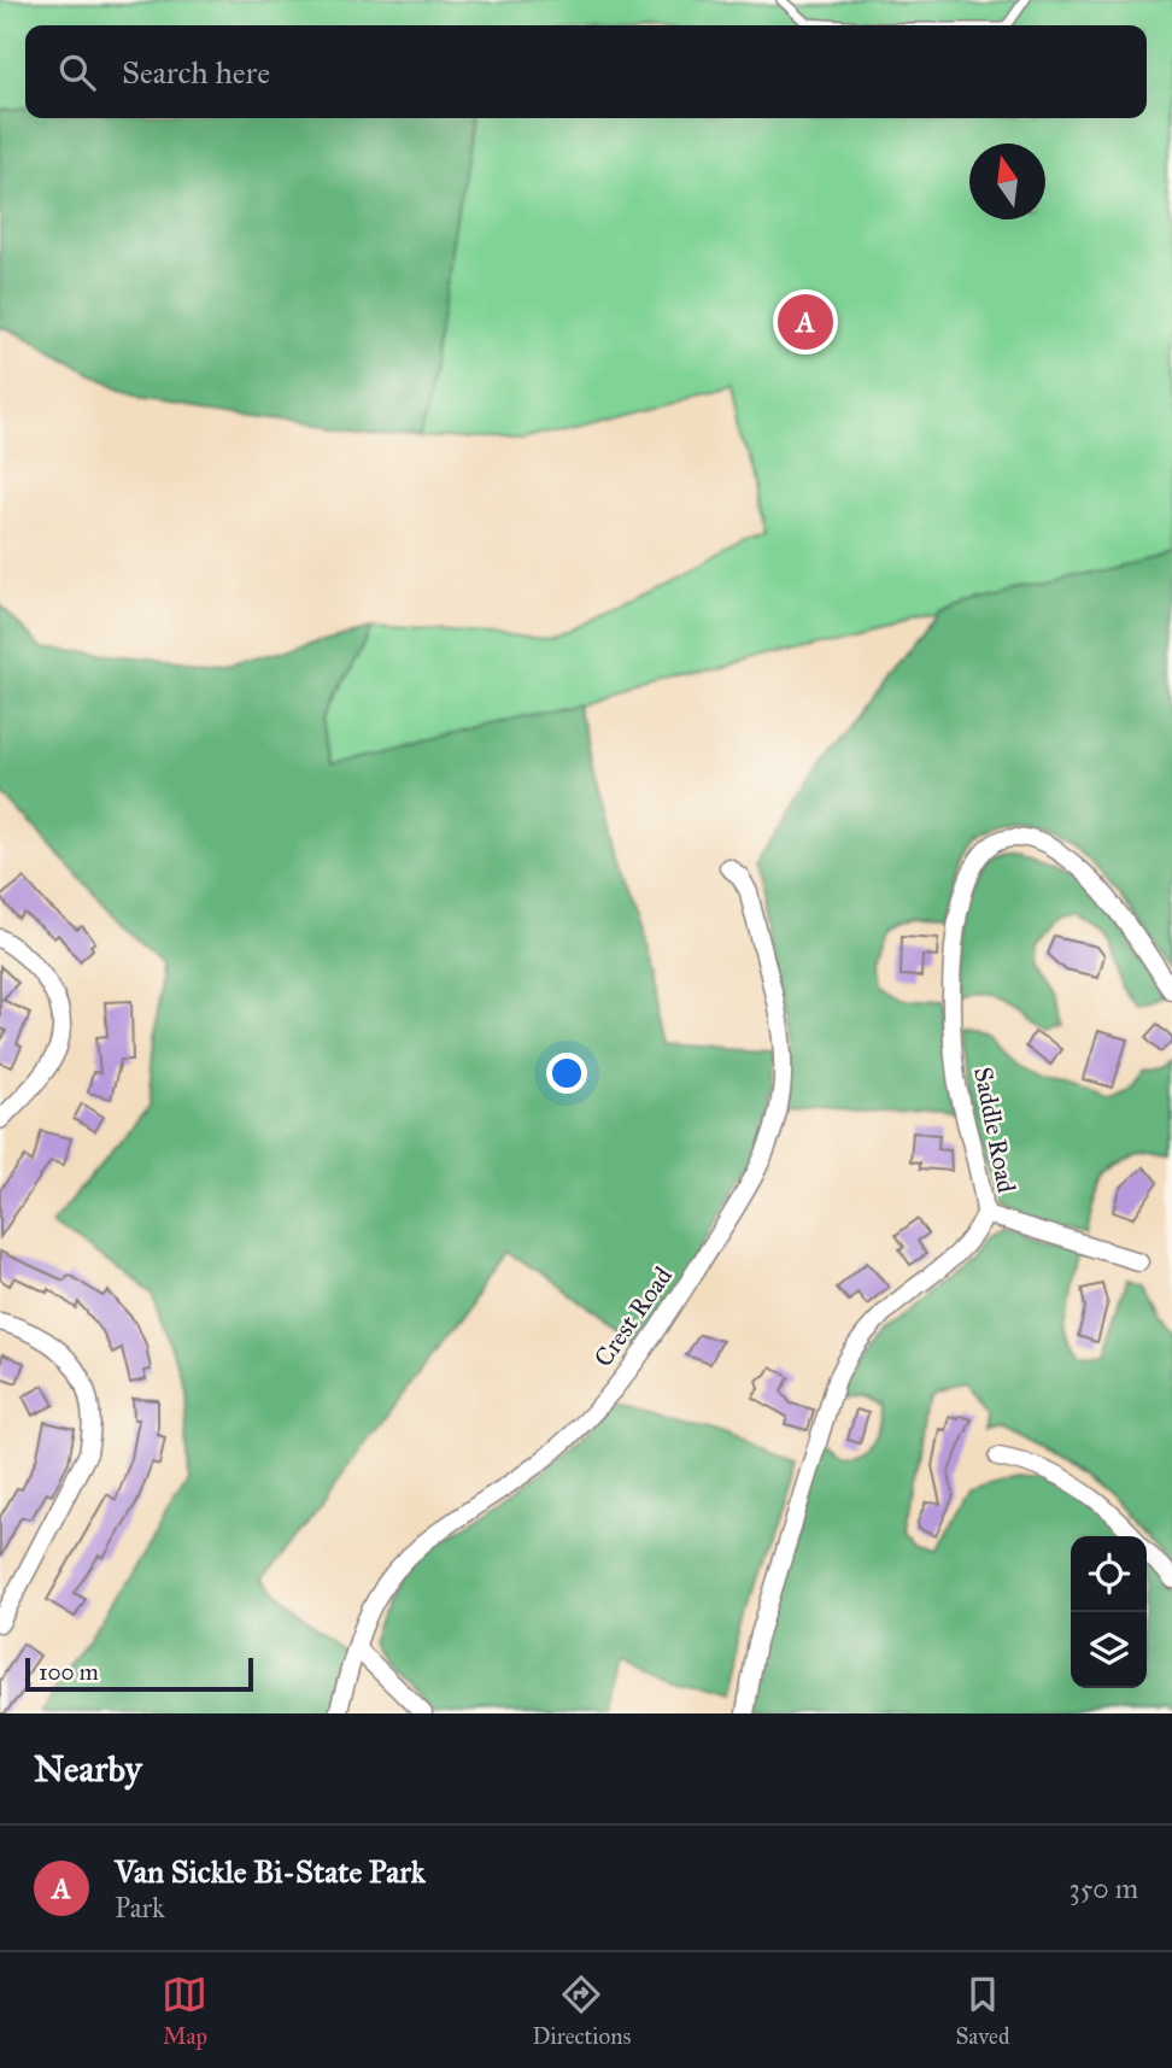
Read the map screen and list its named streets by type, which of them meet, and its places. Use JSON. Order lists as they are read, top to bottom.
{
  "streets": {
    "street": ["Saddle Road", "Crest Road"]
  },
  "scale_bar": "100 m",
  "north": "top",
  "page": {
    "search": "Search here",
    "pins": "A",
    "scale": "100 m",
    "heading": "Nearby",
    "list": [
      {
        "mark": "A",
        "name": "Van Sickle Bi-State Park",
        "note": "Park",
        "value": "350 m"
      }
    ],
    "nav": ["Map", "Directions", "Saved"]
  }
}
